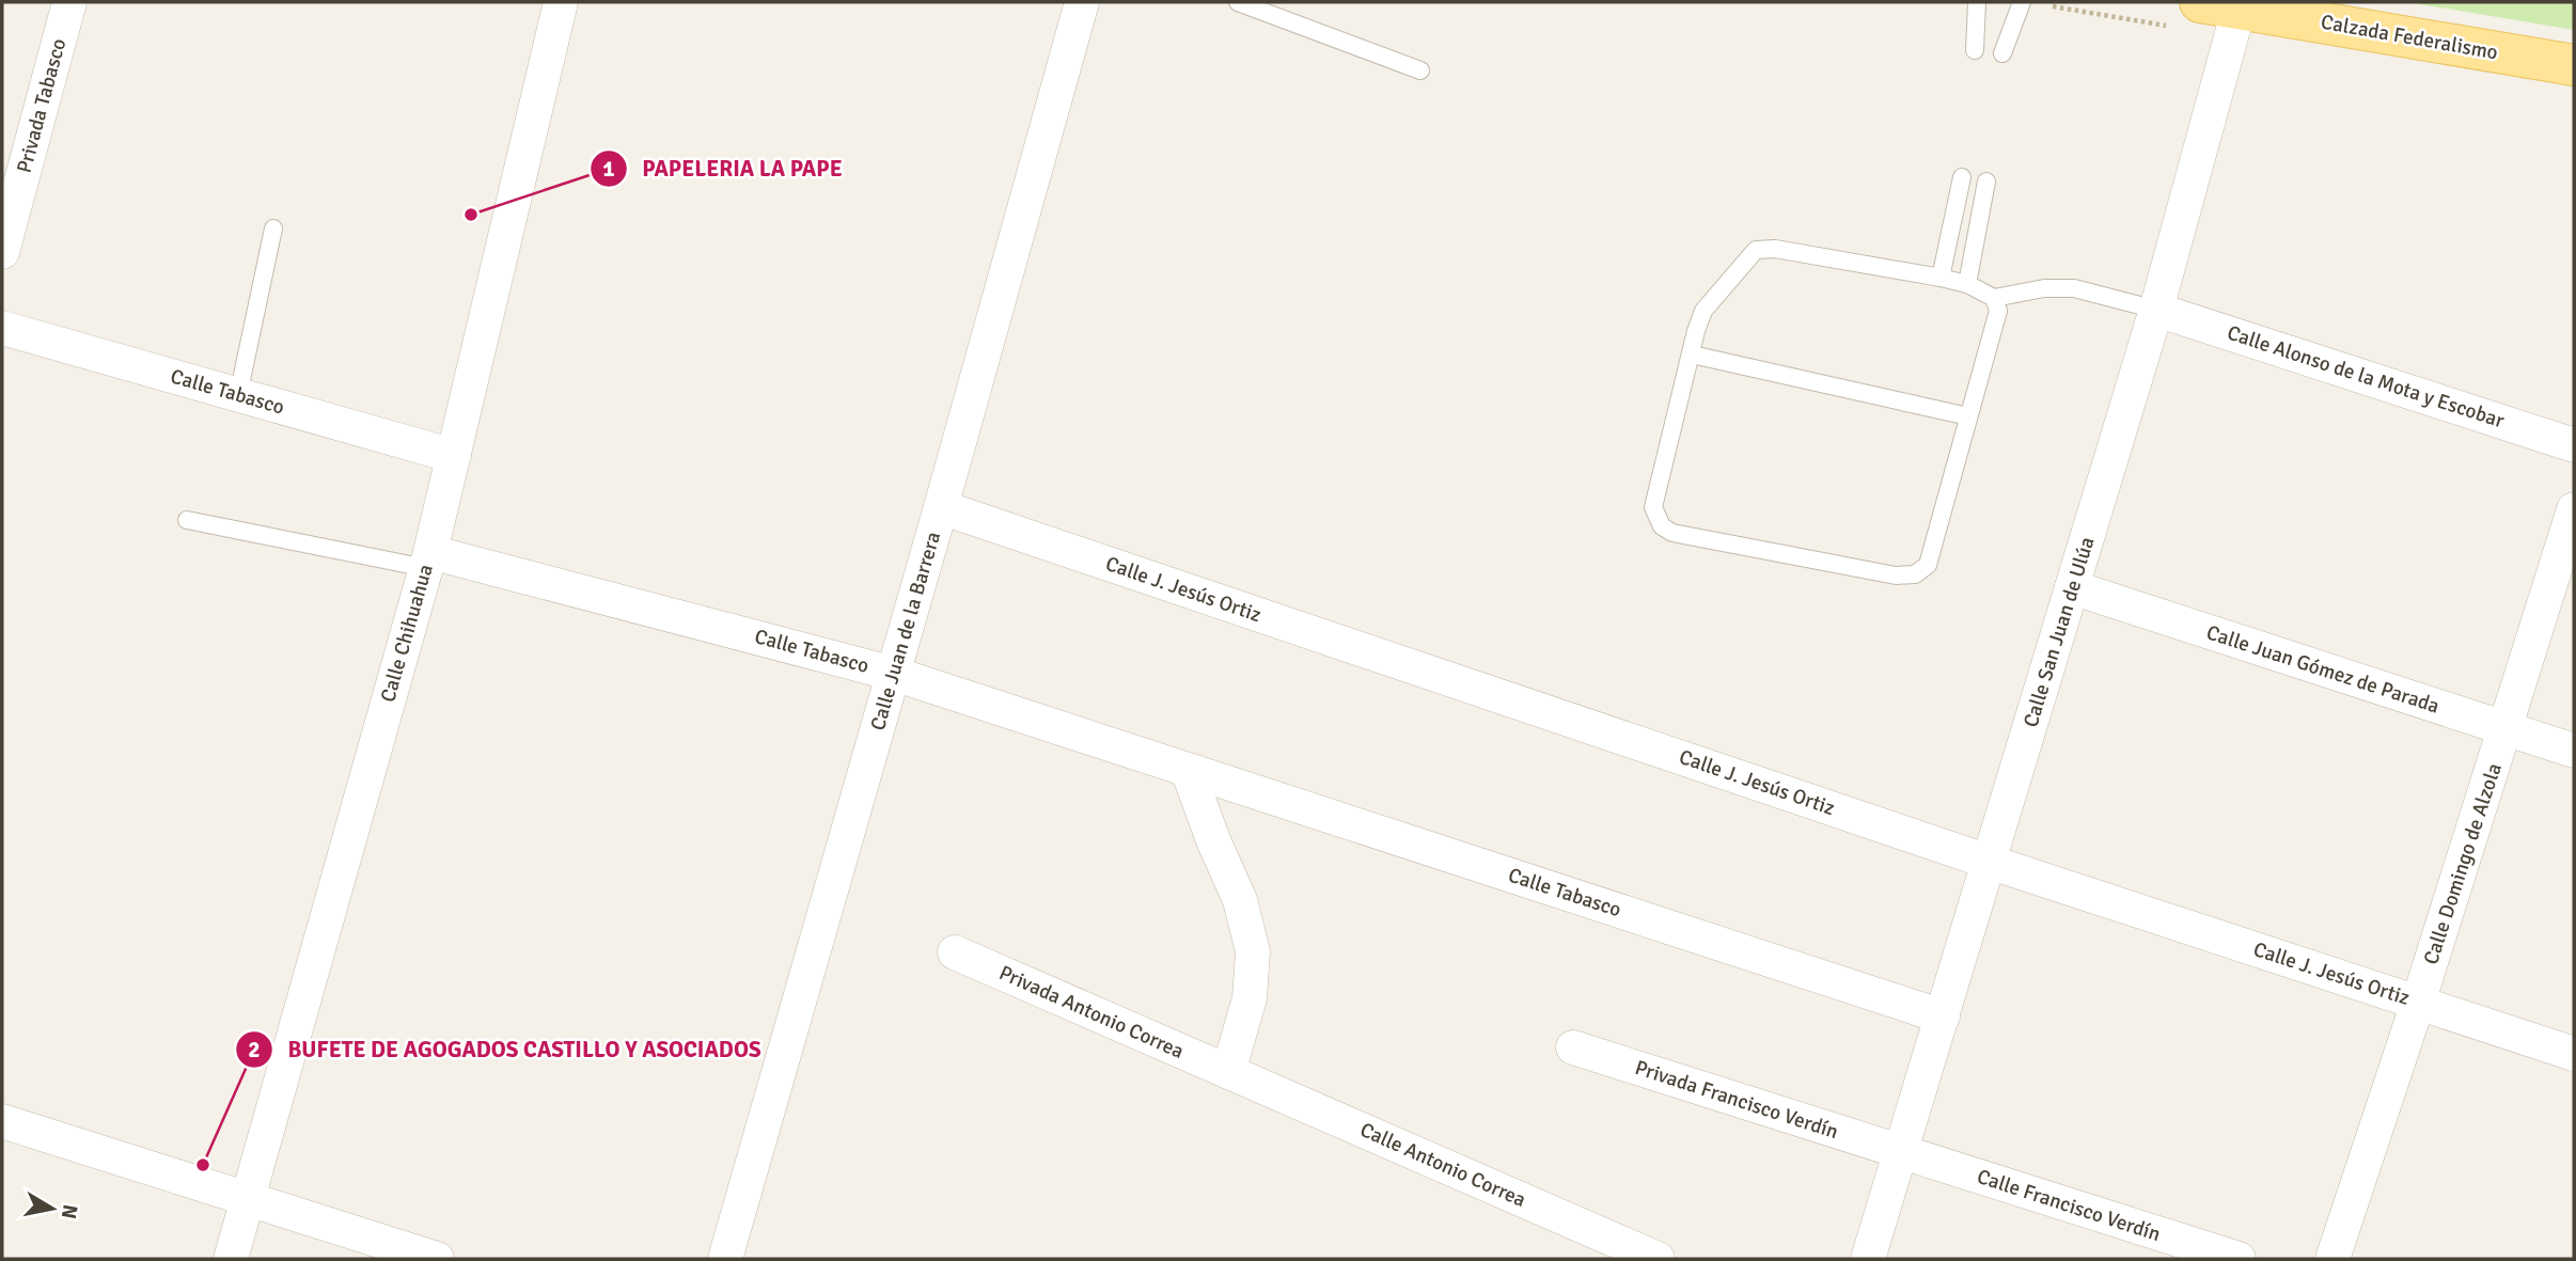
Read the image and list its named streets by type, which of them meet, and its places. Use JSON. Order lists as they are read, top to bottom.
{
  "streets": {
    "main road": ["Calzada Federalismo"],
    "street": [
      "Privada Tabasco",
      "Calle Alonso de la Mota y Escobar",
      "Calle Tabasco",
      "Calle J. Jesús Ortiz",
      "Calle Juan de la Barrera",
      "Calle San Juan de Ulúa",
      "Calle Chihuahua",
      "Calle Juan Gómez de Parada",
      "Calle Domingo de Alzola",
      "Privada Antonio Correa",
      "Privada Francisco Verdín",
      "Calle Antonio Correa",
      "Calle Francisco Verdín"
    ]
  },
  "crossings": [
    ["Calzada Federalismo", "Calle San Juan de Ulúa"],
    ["Calle Alonso de la Mota y Escobar", "Calle San Juan de Ulúa"],
    ["Calle Tabasco", "Calle Juan de la Barrera"],
    ["Calle Tabasco", "Calle San Juan de Ulúa"],
    ["Calle Tabasco", "Calle Chihuahua"],
    ["Calle J. Jesús Ortiz", "Calle Juan de la Barrera"],
    ["Calle J. Jesús Ortiz", "Calle San Juan de Ulúa"],
    ["Calle J. Jesús Ortiz", "Calle Domingo de Alzola"],
    ["Calle San Juan de Ulúa", "Calle Juan Gómez de Parada"],
    ["Calle San Juan de Ulúa", "Privada Francisco Verdín"],
    ["Calle San Juan de Ulúa", "Calle Francisco Verdín"],
    ["Calle Juan Gómez de Parada", "Calle Domingo de Alzola"],
    ["Privada Antonio Correa", "Calle Antonio Correa"],
    ["Privada Francisco Verdín", "Calle Francisco Verdín"]
  ],
  "places": ["PAPELERIA LA PAPE", "BUFETE DE AGOGADOS CASTILLO Y ASOCIADOS"],
  "north": "right"
}
